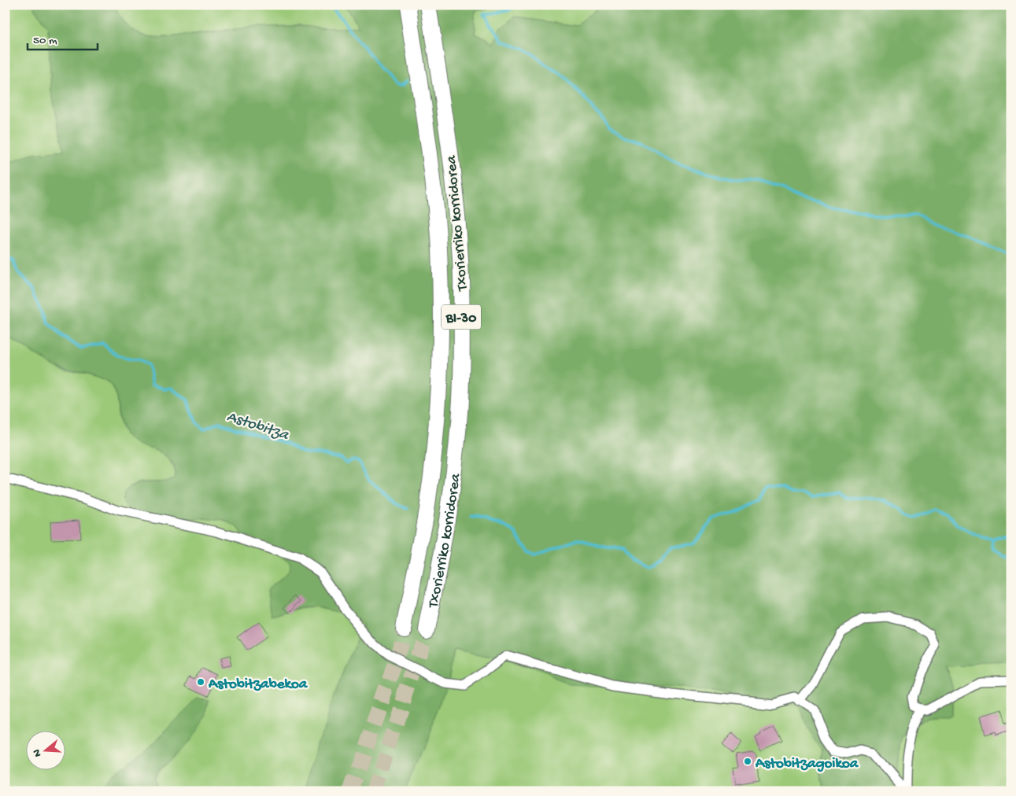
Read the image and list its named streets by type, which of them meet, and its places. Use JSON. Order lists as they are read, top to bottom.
{
  "streets": {
    "highway": ["Txorierriko korridorea", "BI-30"]
  },
  "water": ["Astobitza"],
  "places": ["Astobitzabekoa", "Astobitzagoikoa"],
  "scale_bar": "50 m",
  "north": "left"
}
